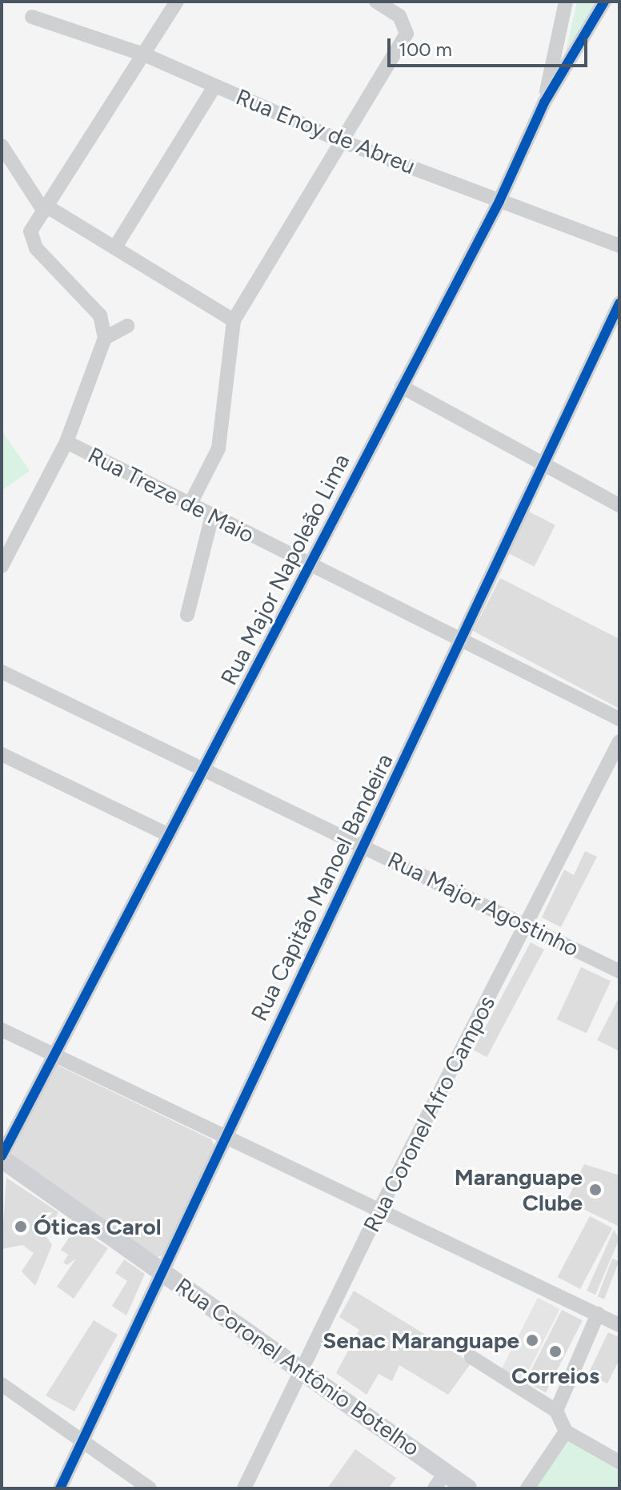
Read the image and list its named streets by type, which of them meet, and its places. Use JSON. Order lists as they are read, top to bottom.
{
  "streets": {
    "street": [
      "Rua Enoy de Abreu",
      "Rua Treze de Maio",
      "Rua Major Napoleão Lima",
      "Rua Capitão Manoel Bandeira",
      "Rua Major Agostinho",
      "Rua Coronel Afro Campos",
      "Rua Coronel Antônio Botelho"
    ]
  },
  "crossings": [
    ["Rua Enoy de Abreu", "Rua Major Napoleão Lima"],
    ["Rua Treze de Maio", "Rua Major Napoleão Lima"],
    ["Rua Treze de Maio", "Rua Capitão Manoel Bandeira"],
    ["Rua Major Napoleão Lima", "Rua Major Agostinho"],
    ["Rua Major Napoleão Lima", "Rua Coronel Antônio Botelho"],
    ["Rua Capitão Manoel Bandeira", "Rua Major Agostinho"],
    ["Rua Capitão Manoel Bandeira", "Rua Coronel Antônio Botelho"],
    ["Rua Major Agostinho", "Rua Coronel Afro Campos"],
    ["Rua Coronel Afro Campos", "Rua Coronel Antônio Botelho"]
  ],
  "places": [
    "Maranguape Clube",
    "Óticas Carol",
    "Senac Maranguape",
    "Correios"
  ],
  "scale_bar": "100 m"
}
